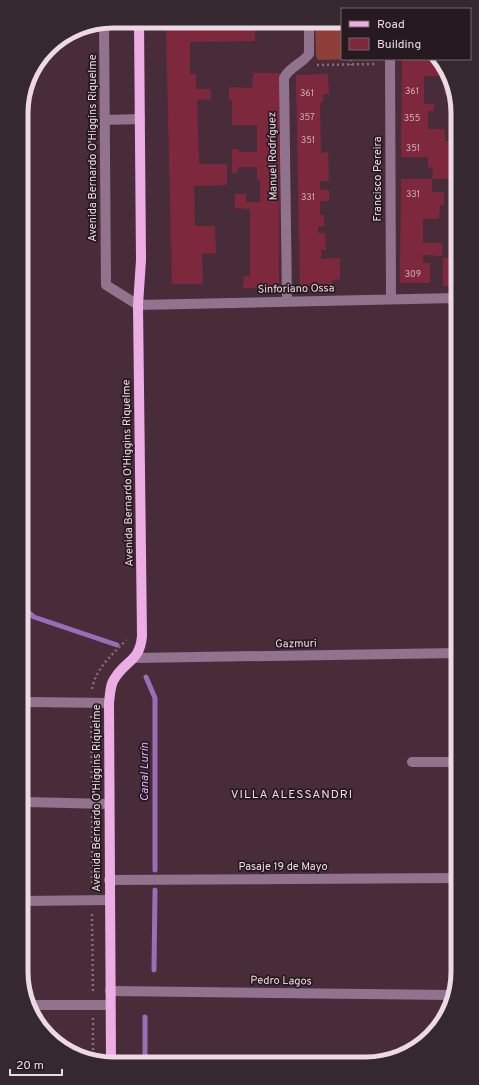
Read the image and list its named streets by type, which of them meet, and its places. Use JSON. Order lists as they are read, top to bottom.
{
  "streets": {
    "main road": ["Avenida Bernardo O'Higgins Riquelme"],
    "street": [
      "Manuel Rodríguez",
      "Francisco Pereira",
      "Sinforiano Ossa",
      "Gazmuri",
      "Pasaje 19 de Mayo",
      "Pedro Lagos"
    ]
  },
  "crossings": [
    ["Avenida Bernardo O'Higgins Riquelme", "Sinforiano Ossa"],
    ["Avenida Bernardo O'Higgins Riquelme", "Gazmuri"],
    ["Avenida Bernardo O'Higgins Riquelme", "Pasaje 19 de Mayo"],
    ["Avenida Bernardo O'Higgins Riquelme", "Pedro Lagos"],
    ["Manuel Rodríguez", "Sinforiano Ossa"],
    ["Francisco Pereira", "Sinforiano Ossa"]
  ],
  "districts": ["VILLA ALESSANDRI"],
  "water": ["Canal Lurín"],
  "house_numbers": [
    "361",
    "361",
    "357",
    "355",
    "351",
    "351",
    "331",
    "331",
    "309"
  ],
  "legend": ["Road", "Building"],
  "scale_bar": "20 m"
}
